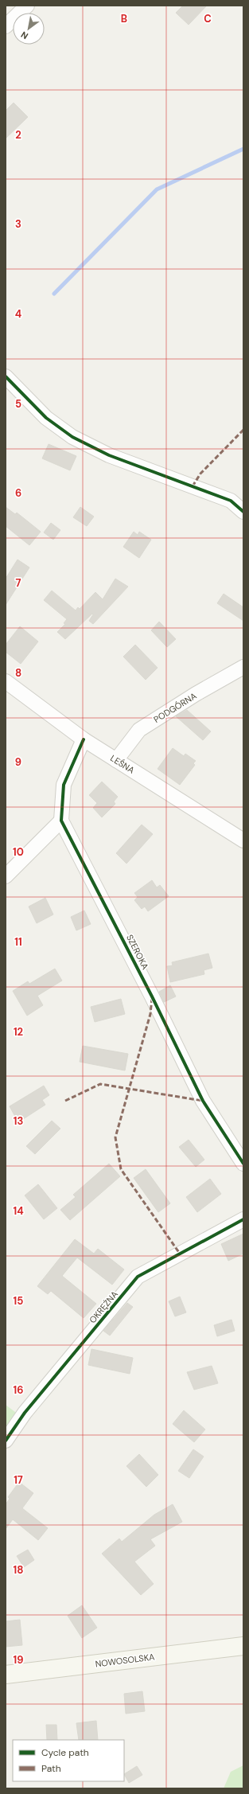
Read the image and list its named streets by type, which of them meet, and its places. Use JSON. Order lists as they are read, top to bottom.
{
  "streets": {
    "main road": ["NOWOSOLSKA"],
    "street": [
      "PODGÓRNA",
      "LEŚNA",
      "SZEROKA",
      "OKRĘŻNA"
    ]
  },
  "crossings": [
    ["PODGÓRNA", "LEŚNA"]
  ],
  "legend": ["Cycle path", "Path"],
  "north": "bottom left",
  "grid": {
    "columns": ["B", "C"],
    "rows": [
      "2",
      "3",
      "4",
      "5",
      "6",
      "7",
      "8",
      "9",
      "10",
      "11",
      "12",
      "13",
      "14",
      "15",
      "16",
      "17",
      "18",
      "19"
    ]
  }
}
